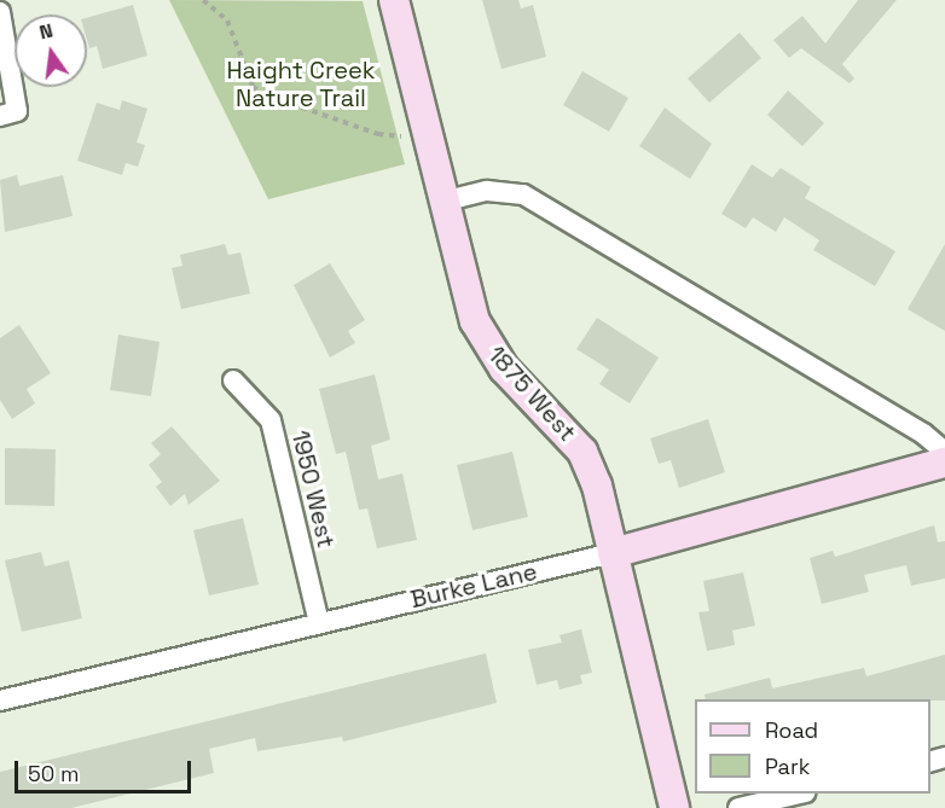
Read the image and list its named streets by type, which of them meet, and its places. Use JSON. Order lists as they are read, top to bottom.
{
  "streets": {
    "street": ["1875 West", "1950 West", "Burke Lane"]
  },
  "crossings": [
    ["1875 West", "Burke Lane"],
    ["1950 West", "Burke Lane"]
  ],
  "parks": ["Haight Creek Nature Trail"],
  "legend": ["Road", "Park"],
  "scale_bar": "50 m",
  "north": "top"
}
